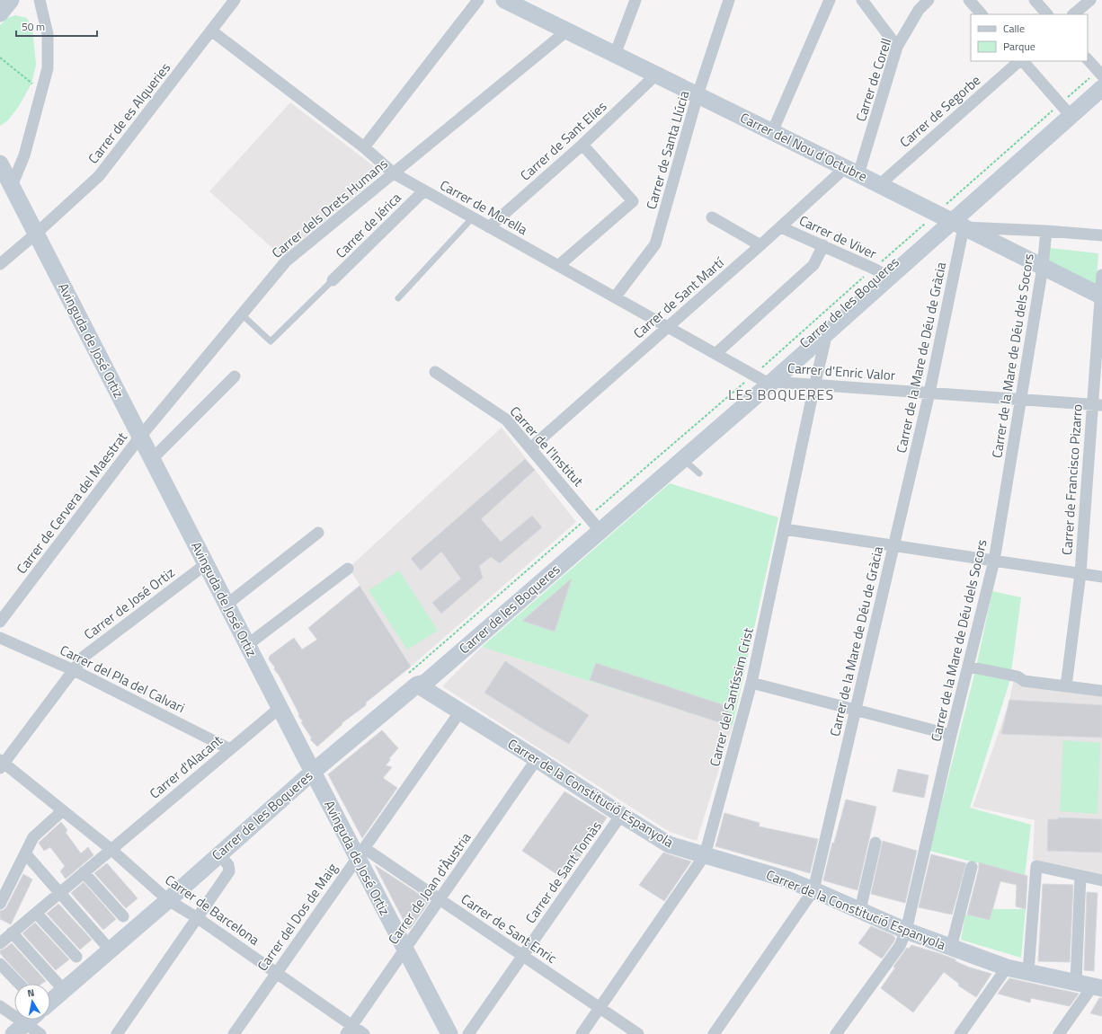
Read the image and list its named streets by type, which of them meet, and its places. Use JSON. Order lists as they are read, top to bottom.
{
  "streets": {
    "street": [
      "Carrer de Corell",
      "Carrer de Segorbe",
      "Carrer de es Alqueries",
      "Carrer de Sant Elies",
      "Carrer del Nou d'Octubre",
      "Carrer de Santa Llúcia",
      "Carrer de Morella",
      "Carrer dels Drets Humans",
      "Carrer de Jérica",
      "Carrer de Viver",
      "Carrer de Sant Martí",
      "Carrer de les Boqueres",
      "Avinguda de José Ortiz",
      "Carrer de la Mare de Déu dels Socors",
      "Carrer de la Mare de Déu de Gràcia",
      "Carrer d'Enric Valor",
      "Carrer de l'Institut",
      "Carrer de Francisco Pizarro",
      "Carrer de Cervera del Maestrat",
      "Carrer de José Ortiz",
      "Carrer del Pla del Calvari",
      "Carrer del Santíssim Crist",
      "Carrer d'Alacant",
      "Carrer de la Constitució Espanyola",
      "Carrer de Sant Tomàs",
      "Carrer de Joan d'Àustria",
      "Carrer de Barcelona",
      "Carrer del Dos de Maig",
      "Carrer de Sant Enric"
    ]
  },
  "crossings": [
    ["Carrer de Corell", "Carrer del Nou d'Octubre"],
    ["Carrer de Corell", "Carrer de Sant Martí"],
    ["Carrer de Segorbe", "Carrer del Nou d'Octubre"],
    ["Carrer de es Alqueries", "Carrer de Morella"],
    ["Carrer de es Alqueries", "Avinguda de José Ortiz"],
    ["Carrer de Sant Elies", "Carrer del Nou d'Octubre"],
    ["Carrer de Sant Elies", "Carrer de Morella"],
    ["Carrer del Nou d'Octubre", "Carrer de Santa Llúcia"],
    ["Carrer del Nou d'Octubre", "Carrer dels Drets Humans"],
    ["Carrer del Nou d'Octubre", "Carrer de Sant Martí"],
    ["Carrer del Nou d'Octubre", "Carrer de les Boqueres"],
    ["Carrer del Nou d'Octubre", "Carrer de la Mare de Déu dels Socors"],
    ["Carrer del Nou d'Octubre", "Carrer de la Mare de Déu de Gràcia"],
    ["Carrer del Nou d'Octubre", "Carrer de Francisco Pizarro"],
    ["Carrer de Santa Llúcia", "Carrer de Morella"],
    ["Carrer de Morella", "Carrer dels Drets Humans"],
    ["Carrer de Morella", "Carrer de Jérica"],
    ["Carrer de Morella", "Carrer de Sant Martí"],
    ["Carrer de Morella", "Carrer de les Boqueres"],
    ["Carrer de Morella", "Carrer d'Enric Valor"],
    ["Carrer dels Drets Humans", "Avinguda de José Ortiz"],
    ["Carrer dels Drets Humans", "Carrer de Cervera del Maestrat"],
    ["Carrer de Viver", "Carrer de Sant Martí"],
    ["Carrer de Viver", "Carrer de les Boqueres"],
    ["Carrer de Sant Martí", "Carrer de l'Institut"],
    ["Carrer de les Boqueres", "Avinguda de José Ortiz"],
    ["Carrer de les Boqueres", "Carrer de la Mare de Déu de Gràcia"],
    ["Carrer de les Boqueres", "Carrer d'Enric Valor"],
    ["Carrer de les Boqueres", "Carrer de l'Institut"],
    ["Carrer de les Boqueres", "Carrer del Santíssim Crist"],
    ["Carrer de les Boqueres", "Carrer de la Constitució Espanyola"],
    ["Carrer de les Boqueres", "Carrer de Barcelona"],
    ["Avinguda de José Ortiz", "Carrer de Cervera del Maestrat"],
    ["Avinguda de José Ortiz", "Carrer de José Ortiz"],
    ["Avinguda de José Ortiz", "Carrer d'Alacant"],
    ["Avinguda de José Ortiz", "Carrer de Joan d'Àustria"],
    ["Avinguda de José Ortiz", "Carrer del Dos de Maig"],
    ["Avinguda de José Ortiz", "Carrer de Sant Enric"],
    ["Carrer de la Mare de Déu dels Socors", "Carrer d'Enric Valor"],
    ["Carrer de la Mare de Déu dels Socors", "Carrer de la Constitució Espanyola"],
    ["Carrer de la Mare de Déu de Gràcia", "Carrer d'Enric Valor"],
    ["Carrer de la Mare de Déu de Gràcia", "Carrer de la Constitució Espanyola"],
    ["Carrer d'Enric Valor", "Carrer de Francisco Pizarro"],
    ["Carrer d'Enric Valor", "Carrer del Santíssim Crist"],
    ["Carrer de José Ortiz", "Carrer del Pla del Calvari"],
    ["Carrer de José Ortiz", "Carrer de Barcelona"],
    ["Carrer del Pla del Calvari", "Carrer d'Alacant"],
    ["Carrer del Santíssim Crist", "Carrer de la Constitució Espanyola"],
    ["Carrer del Santíssim Crist", "Carrer de Sant Enric"],
    ["Carrer d'Alacant", "Carrer de Barcelona"],
    ["Carrer de la Constitució Espanyola", "Carrer de Sant Tomàs"],
    ["Carrer de la Constitució Espanyola", "Carrer de Joan d'Àustria"],
    ["Carrer de la Constitució Espanyola", "Carrer del Dos de Maig"],
    ["Carrer de Sant Tomàs", "Carrer de Sant Enric"],
    ["Carrer de Joan d'Àustria", "Carrer de Barcelona"],
    ["Carrer de Joan d'Àustria", "Carrer de Sant Enric"],
    ["Carrer de Barcelona", "Carrer del Dos de Maig"],
    ["Carrer del Dos de Maig", "Carrer de Sant Enric"]
  ],
  "districts": ["LES BOQUERES"],
  "legend": ["Calle", "Parque"],
  "scale_bar": "50 m",
  "north": "top"
}
